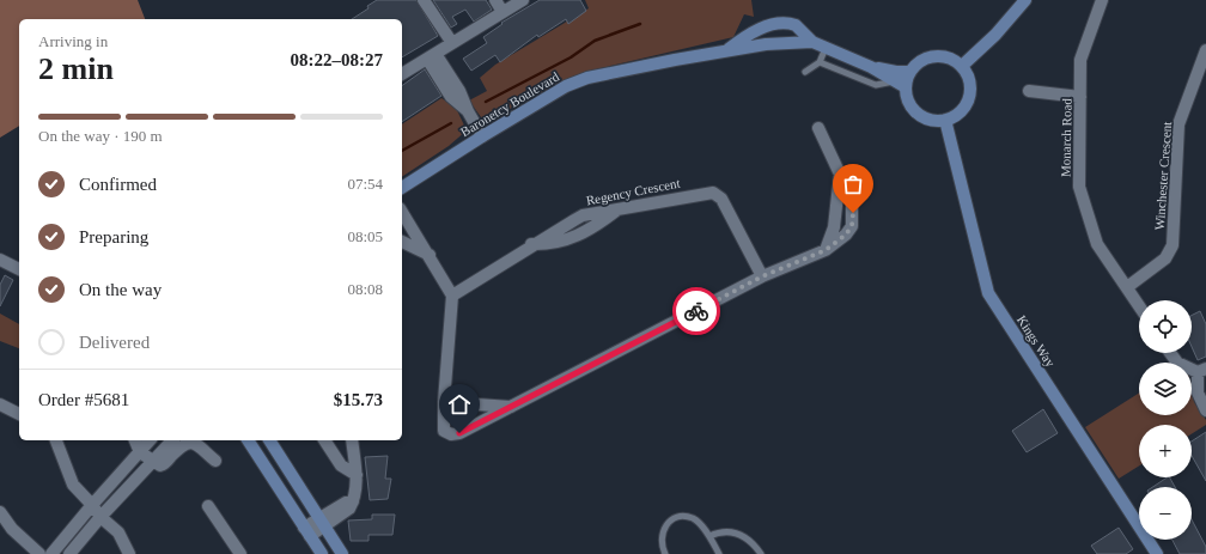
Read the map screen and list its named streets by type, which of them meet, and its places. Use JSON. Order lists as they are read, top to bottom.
{
  "streets": {
    "street": [
      "Baronetcy Boulevard",
      "Monarch Road",
      "Winchester Crescent",
      "Regency Crescent",
      "Kings Way"
    ]
  },
  "crossings": [
    ["Baronetcy Boulevard", "Kings Way"],
    ["Monarch Road", "Winchester Crescent"]
  ],
  "page": {
    "heading": ["2 min", "Arriving in", "08:22–08:27"],
    "panel": ["Order #5681", "$15.73"],
    "bar": "On the way · 190 m",
    "list": [
      ["Confirmed", "07:54"],
      ["Preparing", "08:05"],
      ["On the way", "08:08"],
      "Delivered"
    ],
    "map_buttons": ["+", "−"]
  }
}
